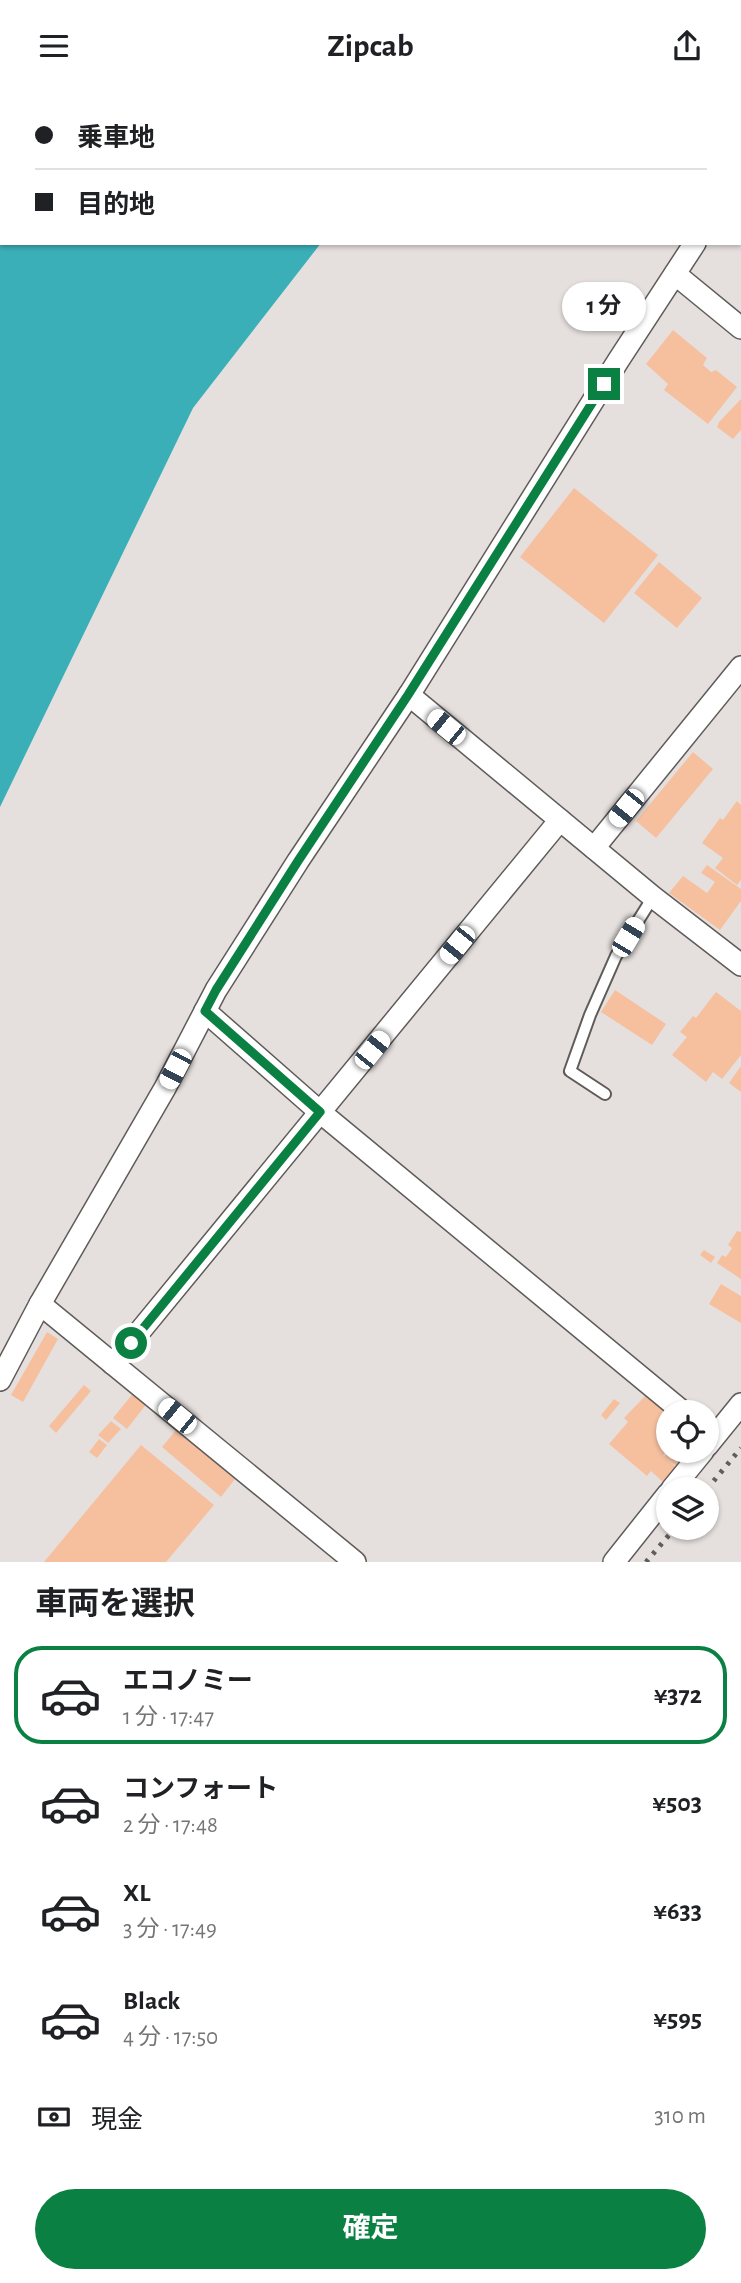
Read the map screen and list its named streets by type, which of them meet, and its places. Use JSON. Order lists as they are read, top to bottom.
{
  "page": {
    "header": "Zipcab",
    "banner": ["乗車地", "目的地"],
    "bubble": "1 分",
    "heading": "車両を選択",
    "list": [
      {
        "name": "エコノミー",
        "note": "1 分 · 17:47",
        "value": "¥372"
      },
      {
        "name": "コンフォート",
        "note": "2 分 · 17:48",
        "value": "¥503"
      },
      {
        "name": "XL",
        "note": "3 分 · 17:49",
        "value": "¥633"
      },
      {
        "name": "Black",
        "note": "4 分 · 17:50",
        "value": "¥595"
      }
    ],
    "pay": ["現金", "310 m"],
    "buttons": "確定"
  }
}
